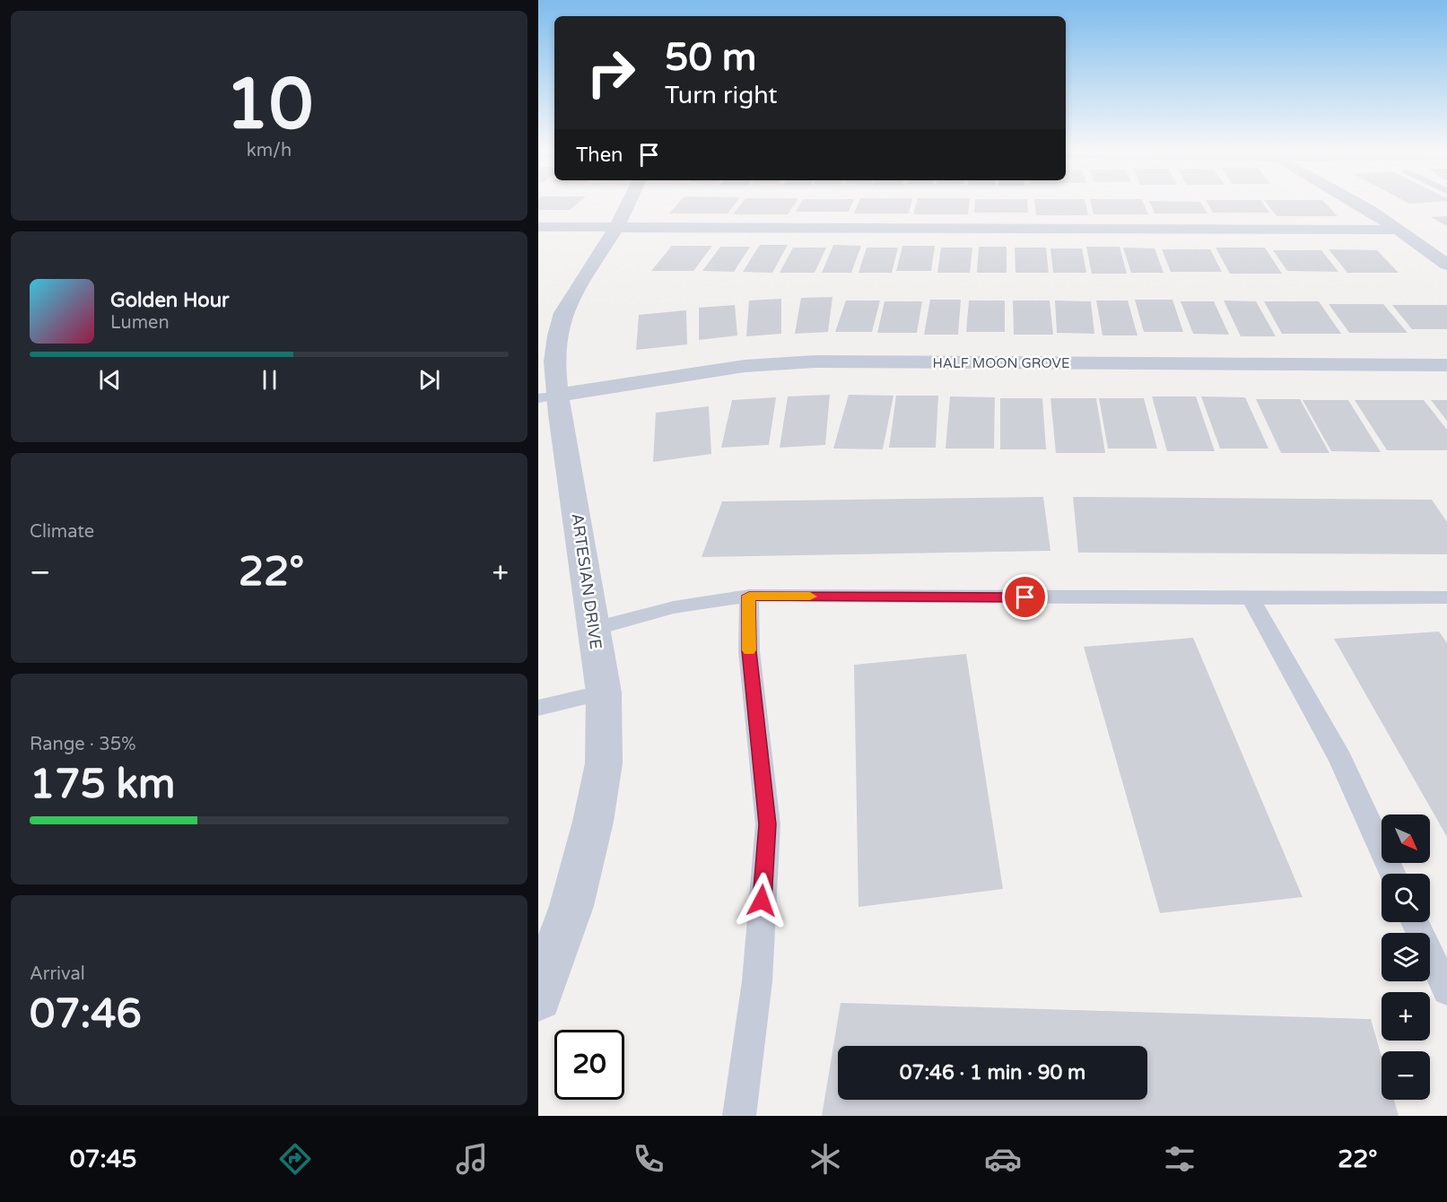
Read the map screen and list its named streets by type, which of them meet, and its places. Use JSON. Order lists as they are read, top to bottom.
{
  "streets": {
    "street": ["HALF MOON GROVE", "ARTESIAN DRIVE"]
  },
  "crossings": [
    ["HALF MOON GROVE", "ARTESIAN DRIVE"]
  ],
  "north": "bottom right",
  "page": {
    "tile": [
      ["10", "km/h"],
      "Climate",
      ["Range · 35%", "175 km"],
      ["Arrival", "07:46"]
    ],
    "turn": ["50 m", "Turn right"],
    "then": "Then",
    "song": ["Golden Hour", "Lumen"],
    "heat": ["−", "22°", "+"],
    "map_buttons": ["+", "−"],
    "limit": "20",
    "trip": "07:46 · 1 min · 90 m",
    "tabs": ["07:45", "22°"]
  }
}
